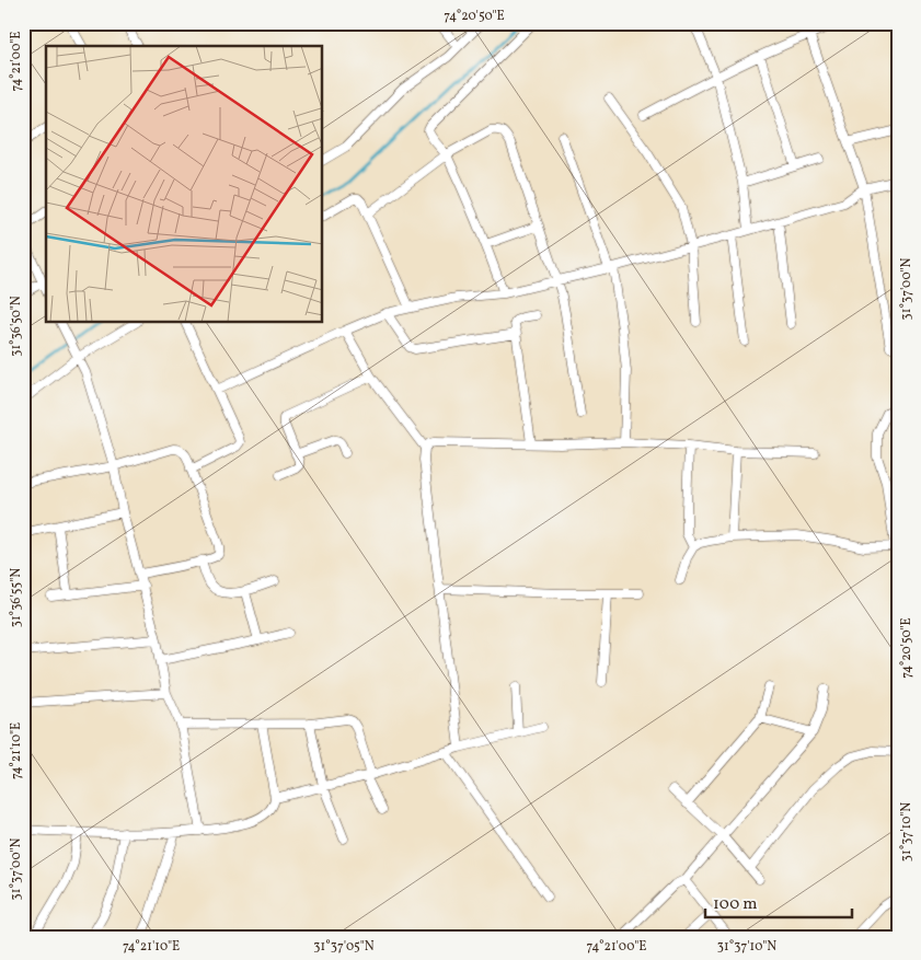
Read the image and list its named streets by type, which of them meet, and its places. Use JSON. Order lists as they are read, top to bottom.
{
  "scale_bar": "100 m",
  "coordinates": [
    "74°20'50\"E",
    "74°21'00\"E",
    "31°37'00\"N",
    "31°36'50\"N",
    "31°36'55\"N",
    "74°21'10\"E",
    "31°37'10\"N",
    "31°37'05\"N"
  ]
}
